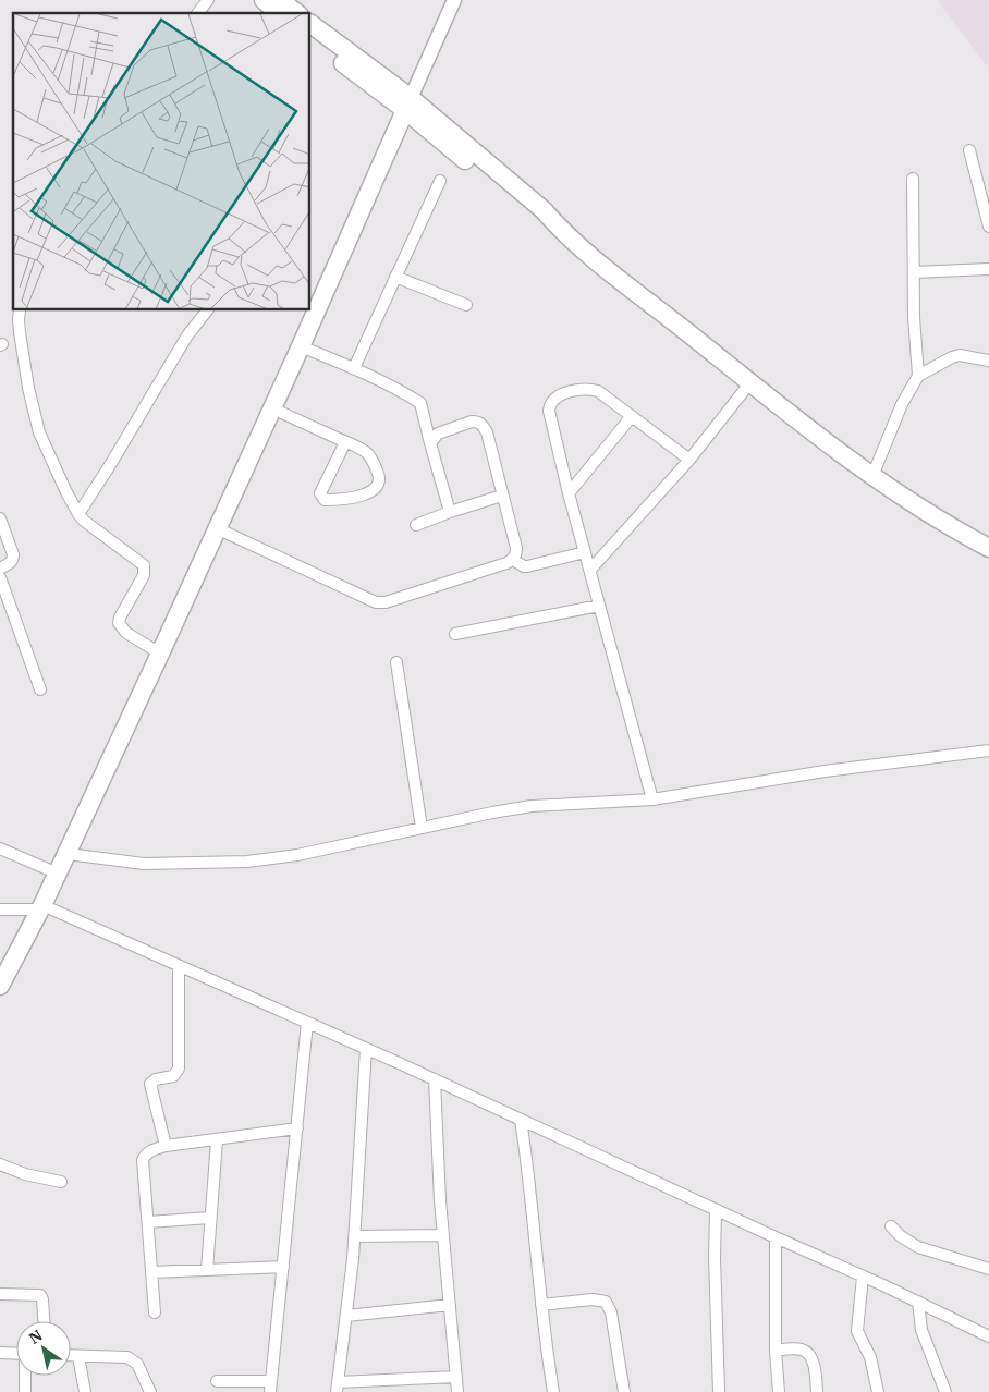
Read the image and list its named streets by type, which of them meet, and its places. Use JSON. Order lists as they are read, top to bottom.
{
  "north": "top left"
}
